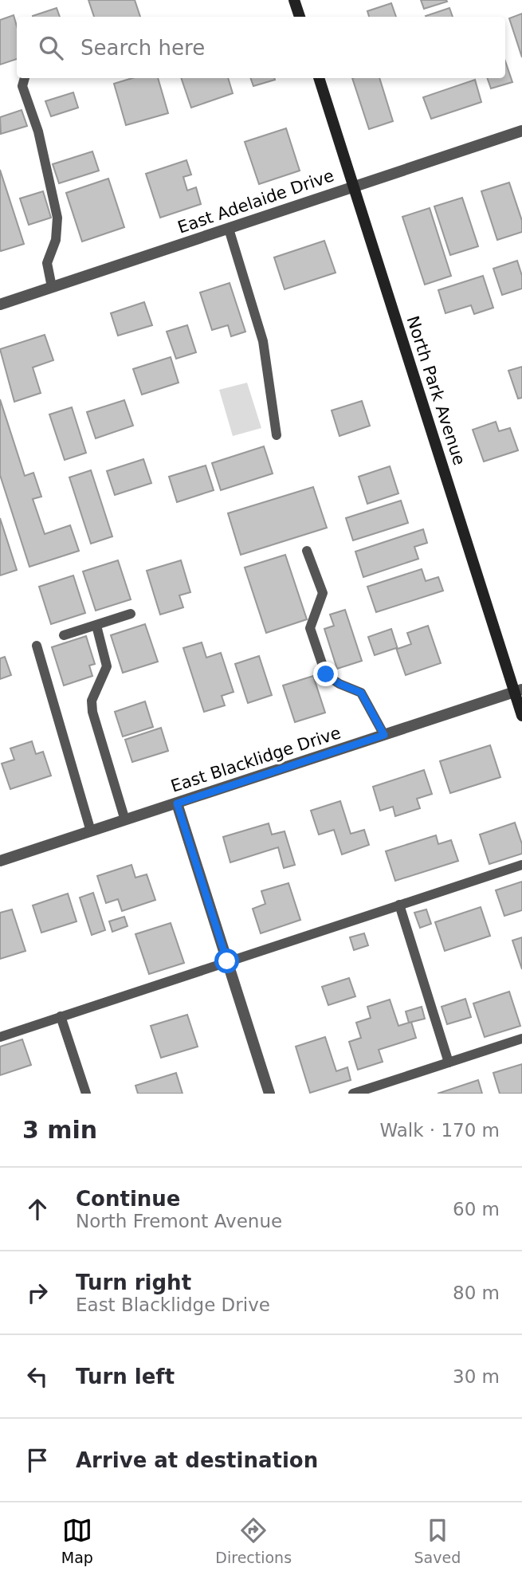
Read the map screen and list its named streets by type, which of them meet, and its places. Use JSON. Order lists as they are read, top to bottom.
{
  "streets": {
    "street": ["East Adelaide Drive", "North Park Avenue", "East Blacklidge Drive"]
  },
  "crossings": [
    ["East Adelaide Drive", "North Park Avenue"],
    ["North Park Avenue", "East Blacklidge Drive"]
  ],
  "page": {
    "search": "Search here",
    "heading": ["3 min", "Walk · 170 m"],
    "list": [
      ["Continue", "North Fremont Avenue", "60 m"],
      ["Turn right", "East Blacklidge Drive", "80 m"],
      ["Turn left", "30 m"],
      "Arrive at destination"
    ],
    "nav": ["Map", "Directions", "Saved"]
  }
}
